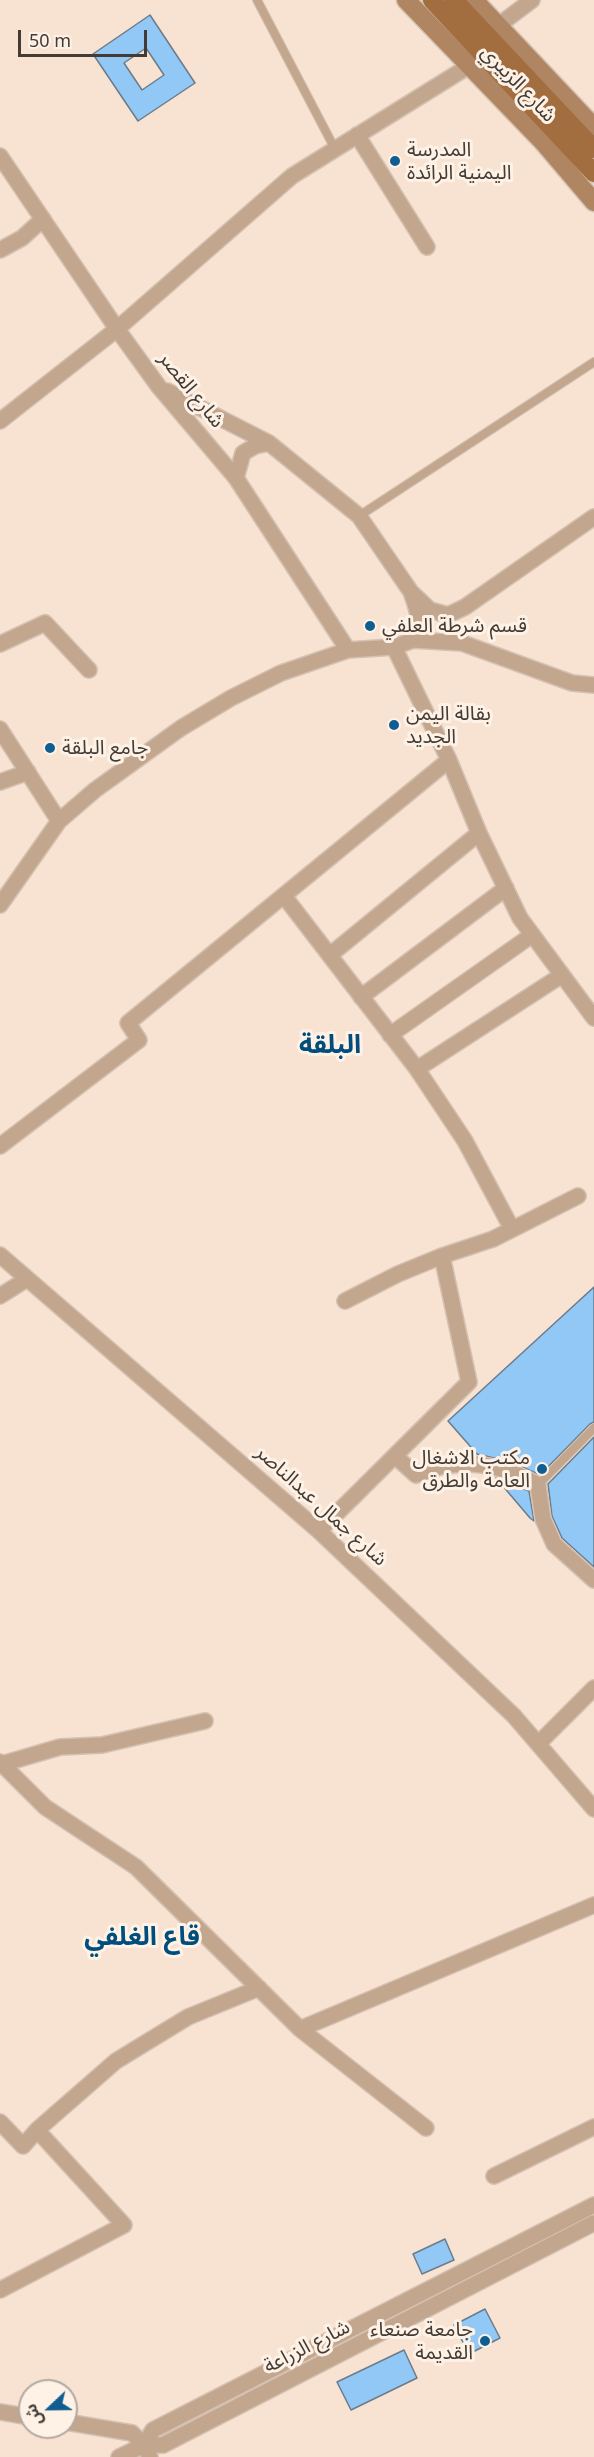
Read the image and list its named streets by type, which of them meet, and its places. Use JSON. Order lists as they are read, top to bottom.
{
  "streets": {
    "main road": ["شارع الزبيري"],
    "street": ["شارع القصر", "شارع جمال عبدالناصر", "شارع الزراعة"]
  },
  "districts": ["البلقة", "قاع الغلفي"],
  "places": [
    "المدرسة اليمنية الرائدة",
    "قسم شرطة العلفي",
    "بقالة اليمن الجديد",
    "جامع البلقة",
    "مكتب الاشغال العامة والطرق",
    "جامعة صنعاء القديمة"
  ],
  "scale_bar": "50 m",
  "north": "left"
}
